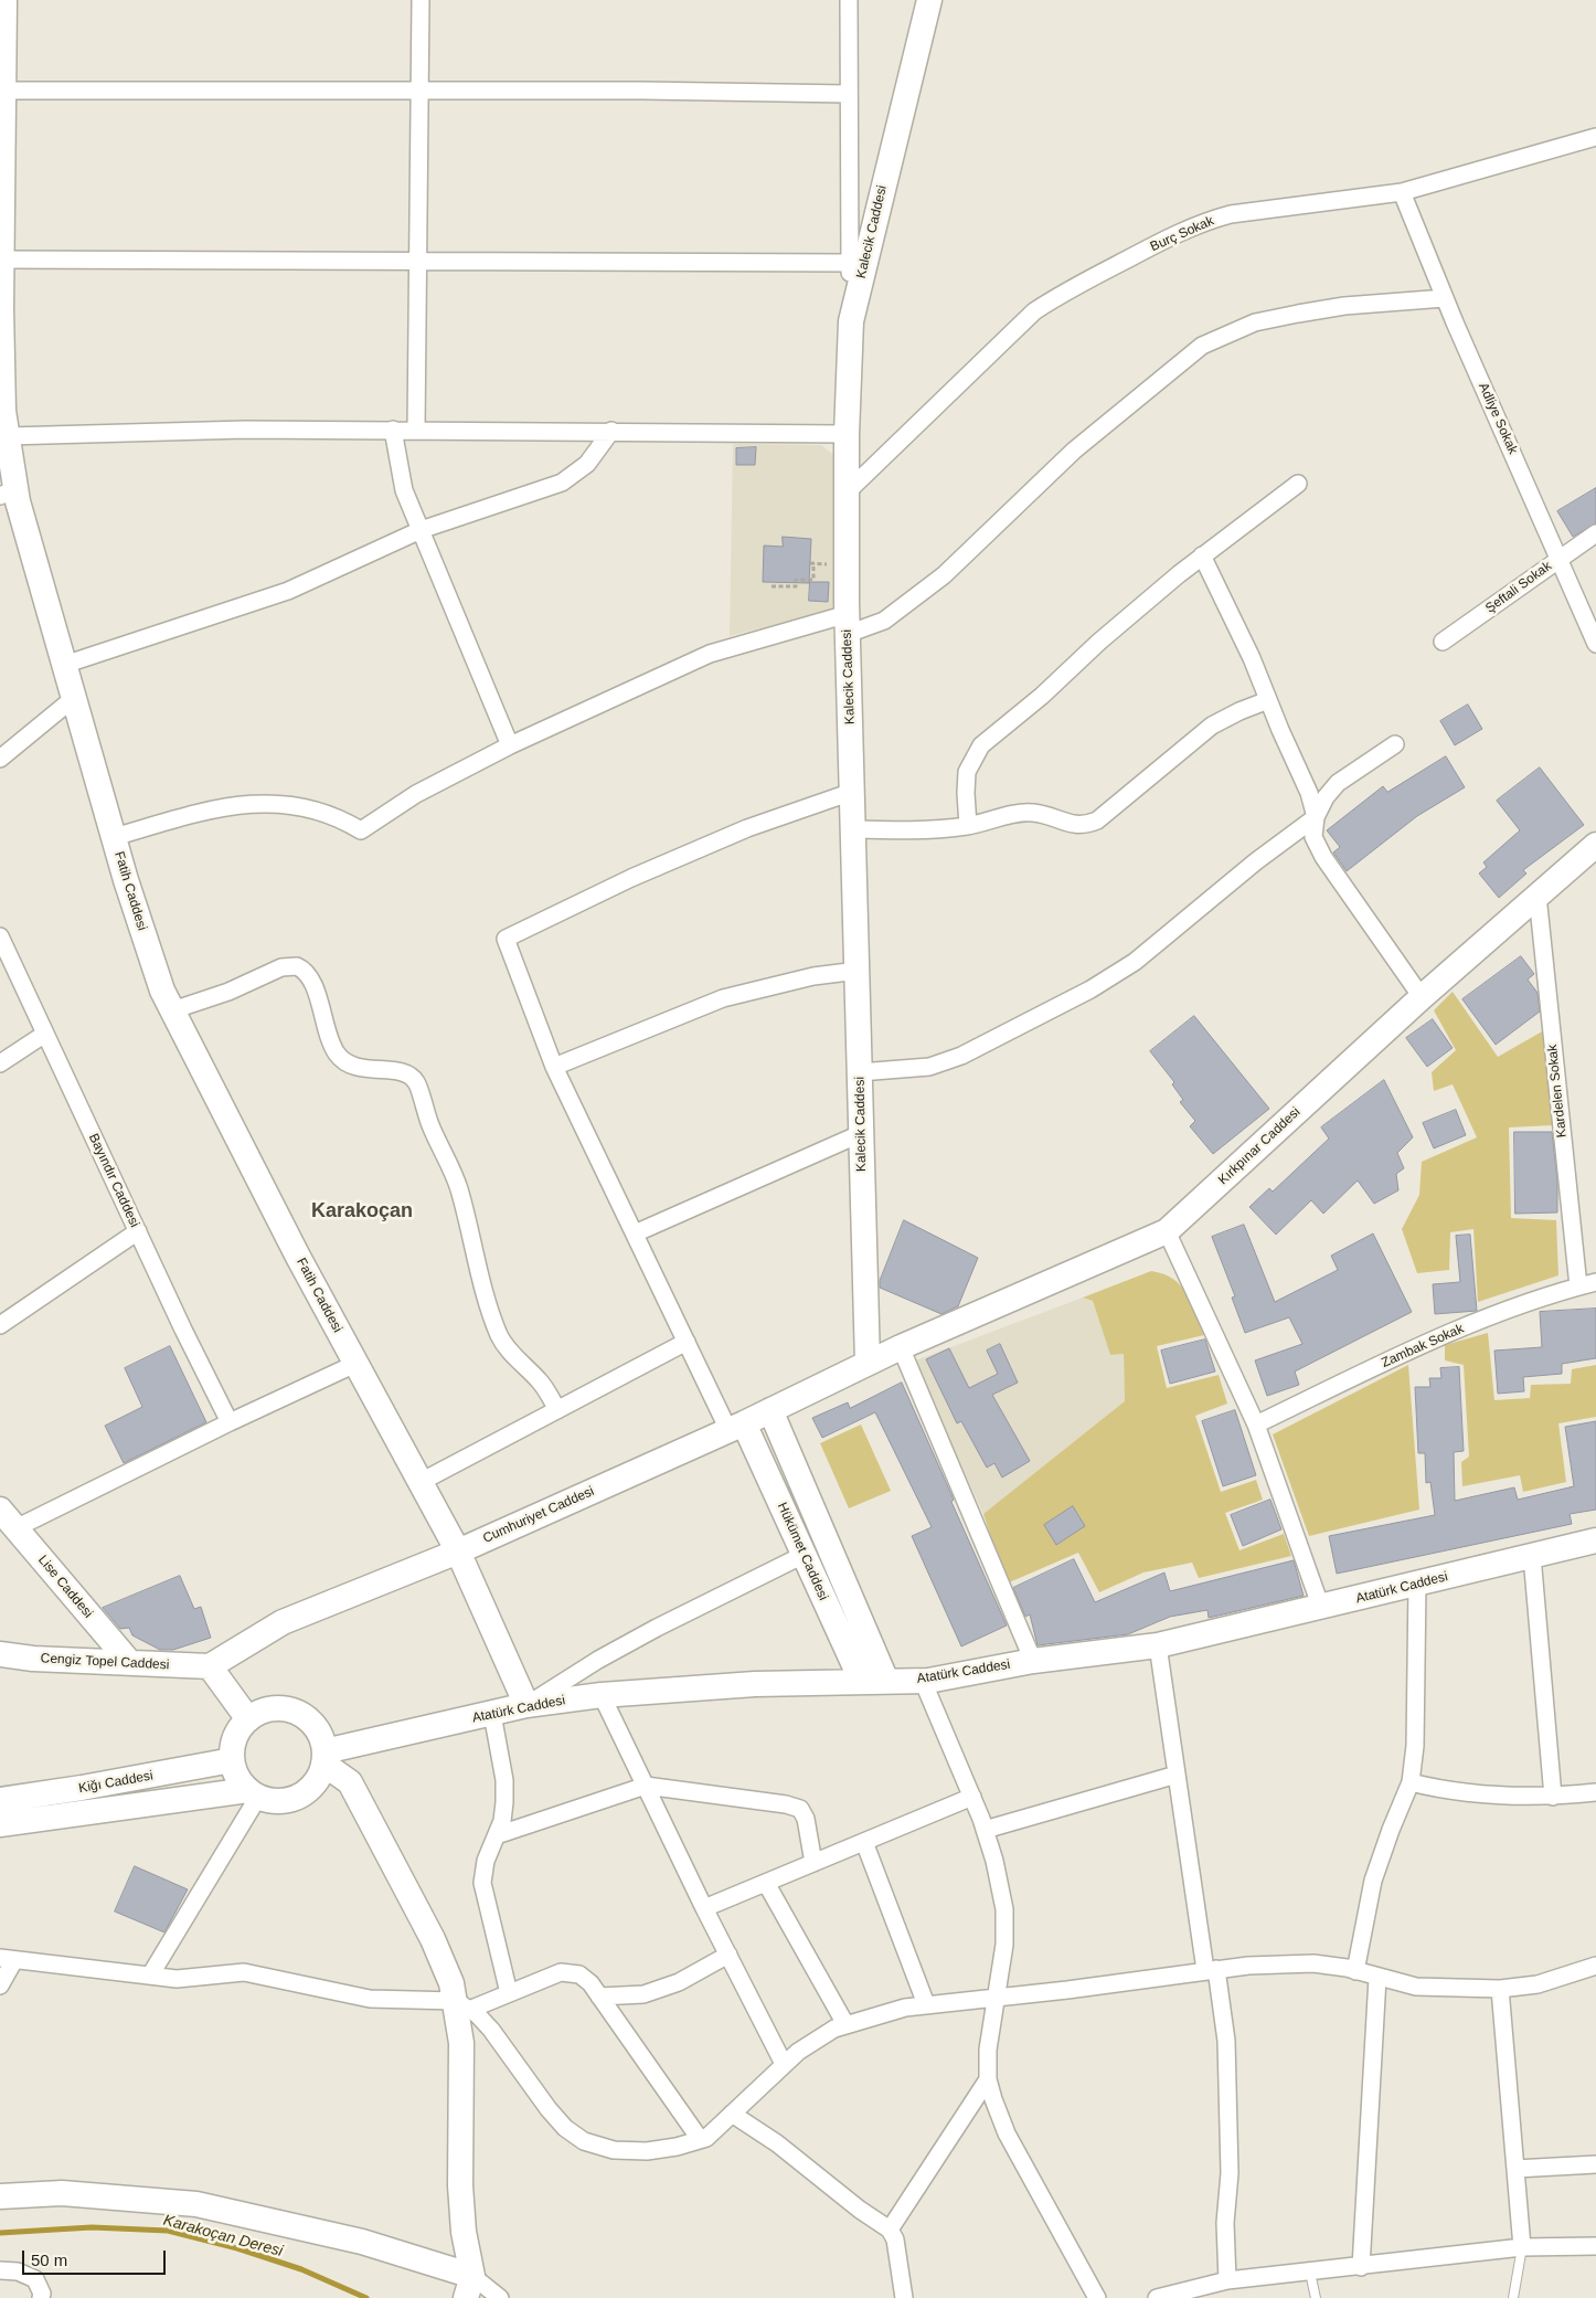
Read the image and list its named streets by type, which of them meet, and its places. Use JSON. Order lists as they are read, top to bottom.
{
  "streets": {
    "street": [
      "Kalecik Caddesi",
      "Burç Sokak",
      "Adliye Sokak",
      "Şeftali Sokak",
      "Fatih Caddesi",
      "Kardelen Sokak",
      "Kırkpınar Caddesi",
      "Bayındır Caddesi",
      "Zambak Sokak",
      "Cumhuriyet Caddesi",
      "Hükümet Caddesi",
      "Lise Caddesi",
      "Atatürk Caddesi",
      "Cengiz Topel Caddesi",
      "Kiğı Caddesi"
    ]
  },
  "crossings": [
    ["Kalecik Caddesi", "Burç Sokak"],
    ["Kalecik Caddesi", "Kırkpınar Caddesi"],
    ["Kalecik Caddesi", "Cumhuriyet Caddesi"],
    ["Burç Sokak", "Adliye Sokak"],
    ["Adliye Sokak", "Şeftali Sokak"],
    ["Fatih Caddesi", "Cumhuriyet Caddesi"],
    ["Fatih Caddesi", "Atatürk Caddesi"],
    ["Kardelen Sokak", "Kırkpınar Caddesi"],
    ["Kardelen Sokak", "Zambak Sokak"],
    ["Kırkpınar Caddesi", "Cumhuriyet Caddesi"],
    ["Cumhuriyet Caddesi", "Hükümet Caddesi"],
    ["Cumhuriyet Caddesi", "Cengiz Topel Caddesi"],
    ["Hükümet Caddesi", "Atatürk Caddesi"],
    ["Lise Caddesi", "Cengiz Topel Caddesi"],
    ["Atatürk Caddesi", "Kiğı Caddesi"]
  ],
  "districts": ["Karakoçan"],
  "water": ["Karakoçan Deresi"],
  "scale_bar": "50 m"
}
